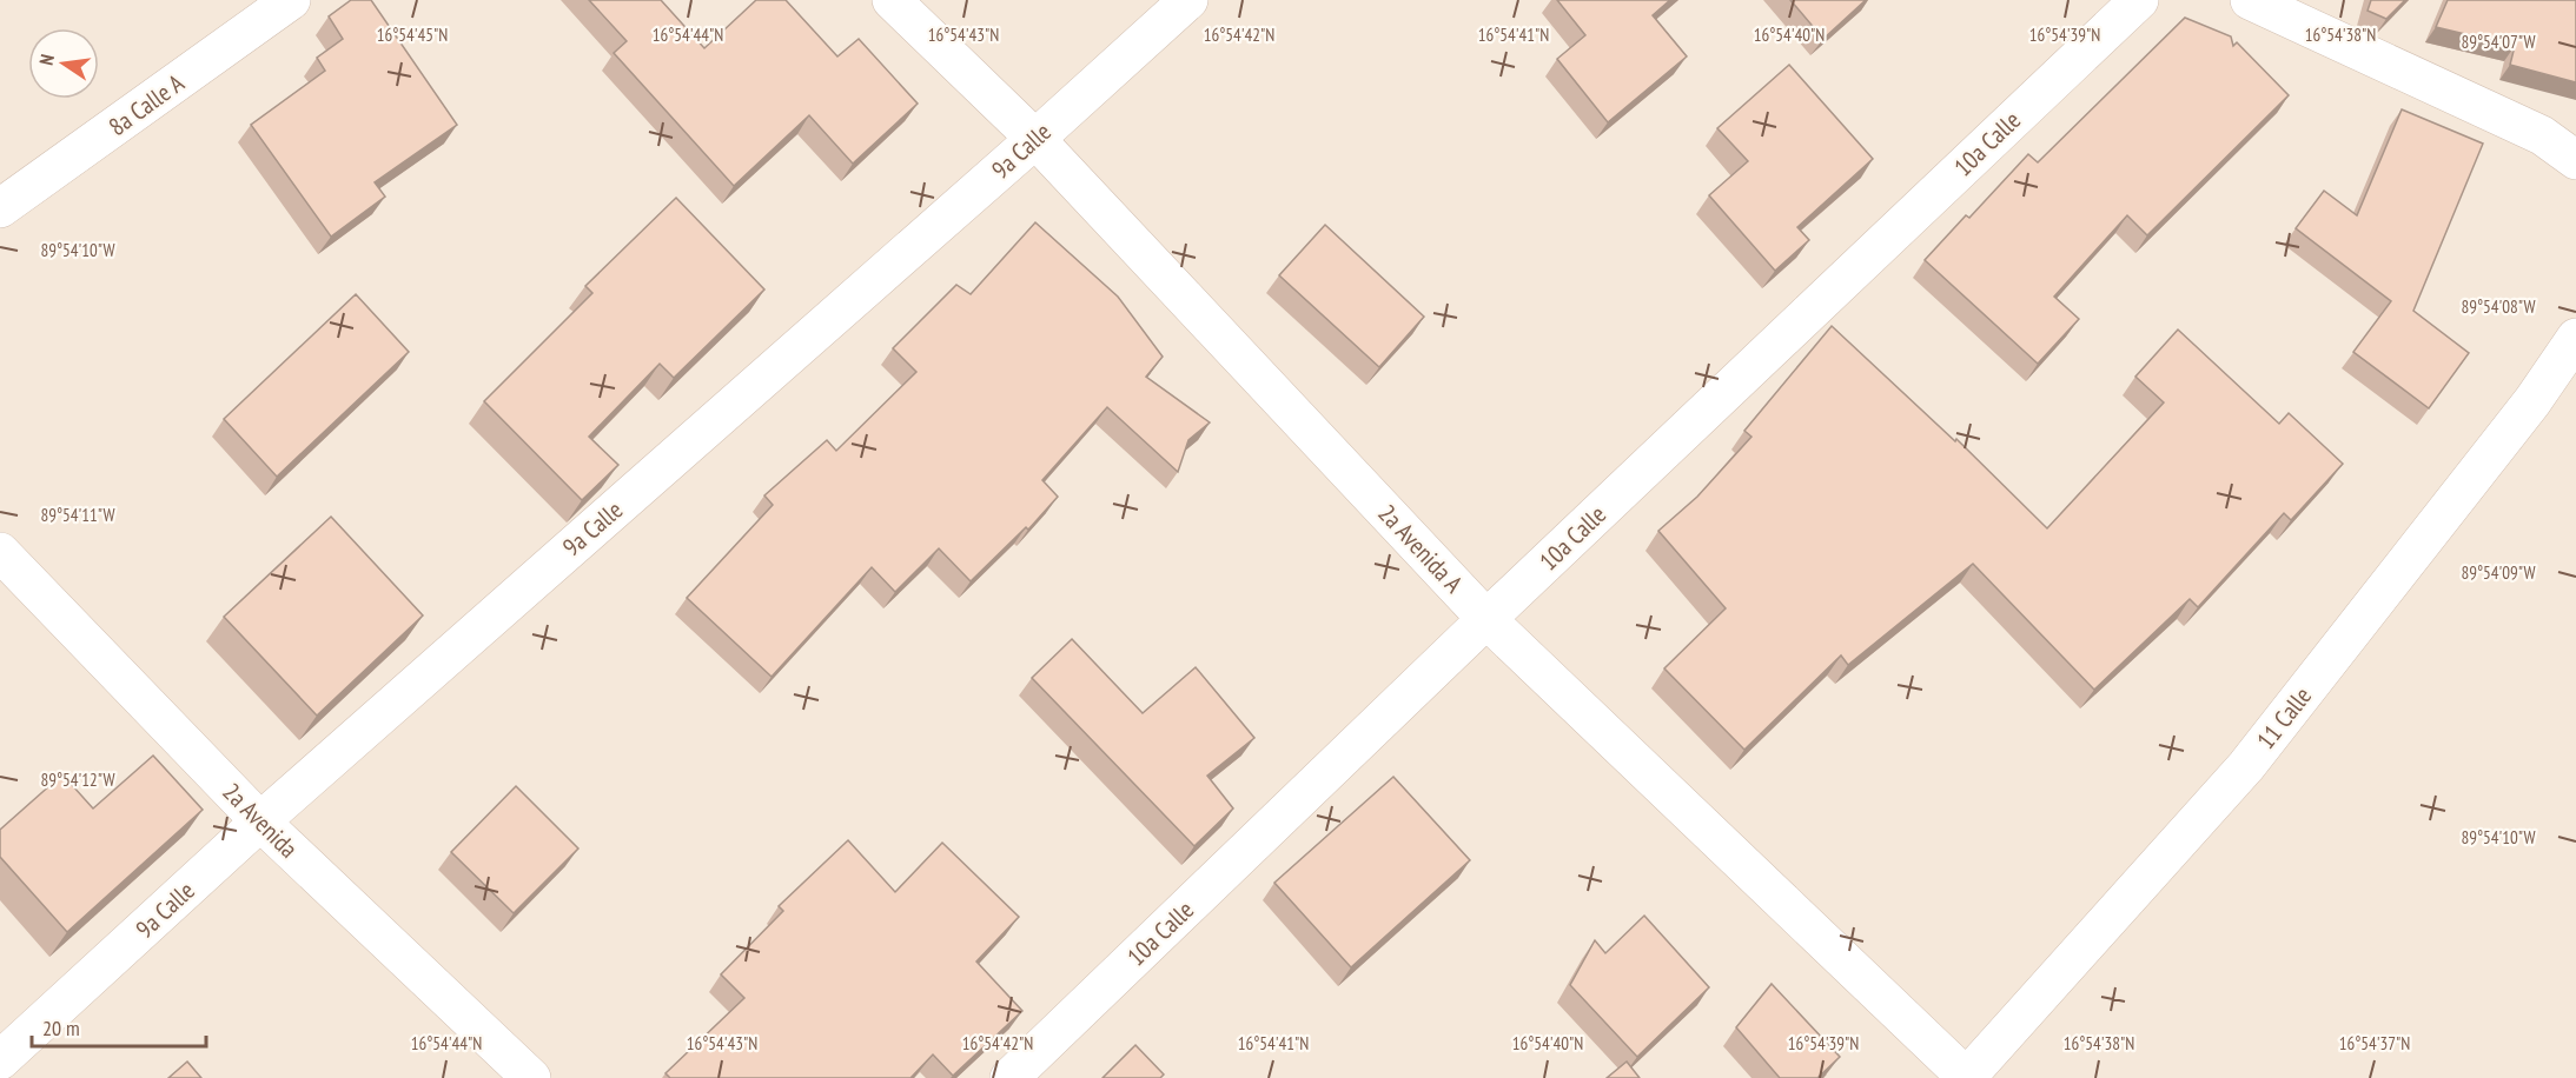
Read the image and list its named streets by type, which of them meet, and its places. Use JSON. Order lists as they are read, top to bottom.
{
  "streets": {
    "street": [
      "8a Calle A",
      "10a Calle",
      "9a Calle",
      "2a Avenida A",
      "11 Calle",
      "2a Avenida"
    ]
  },
  "crossings": [
    ["10a Calle", "2a Avenida A"],
    ["9a Calle", "2a Avenida A"],
    ["9a Calle", "2a Avenida"],
    ["2a Avenida A", "11 Calle"]
  ],
  "scale_bar": "20 m",
  "north": "left",
  "coordinates": [
    "16°54'42\"N",
    "16°54'41\"N",
    "16°54'45\"N",
    "16°54'44\"N",
    "16°54'43\"N",
    "16°54'40\"N",
    "16°54'39\"N",
    "16°54'38\"N",
    "89°54'07\"W",
    "89°54'10\"W",
    "89°54'08\"W",
    "89°54'11\"W",
    "89°54'09\"W",
    "89°54'12\"W",
    "16°54'37\"N"
  ]
}
